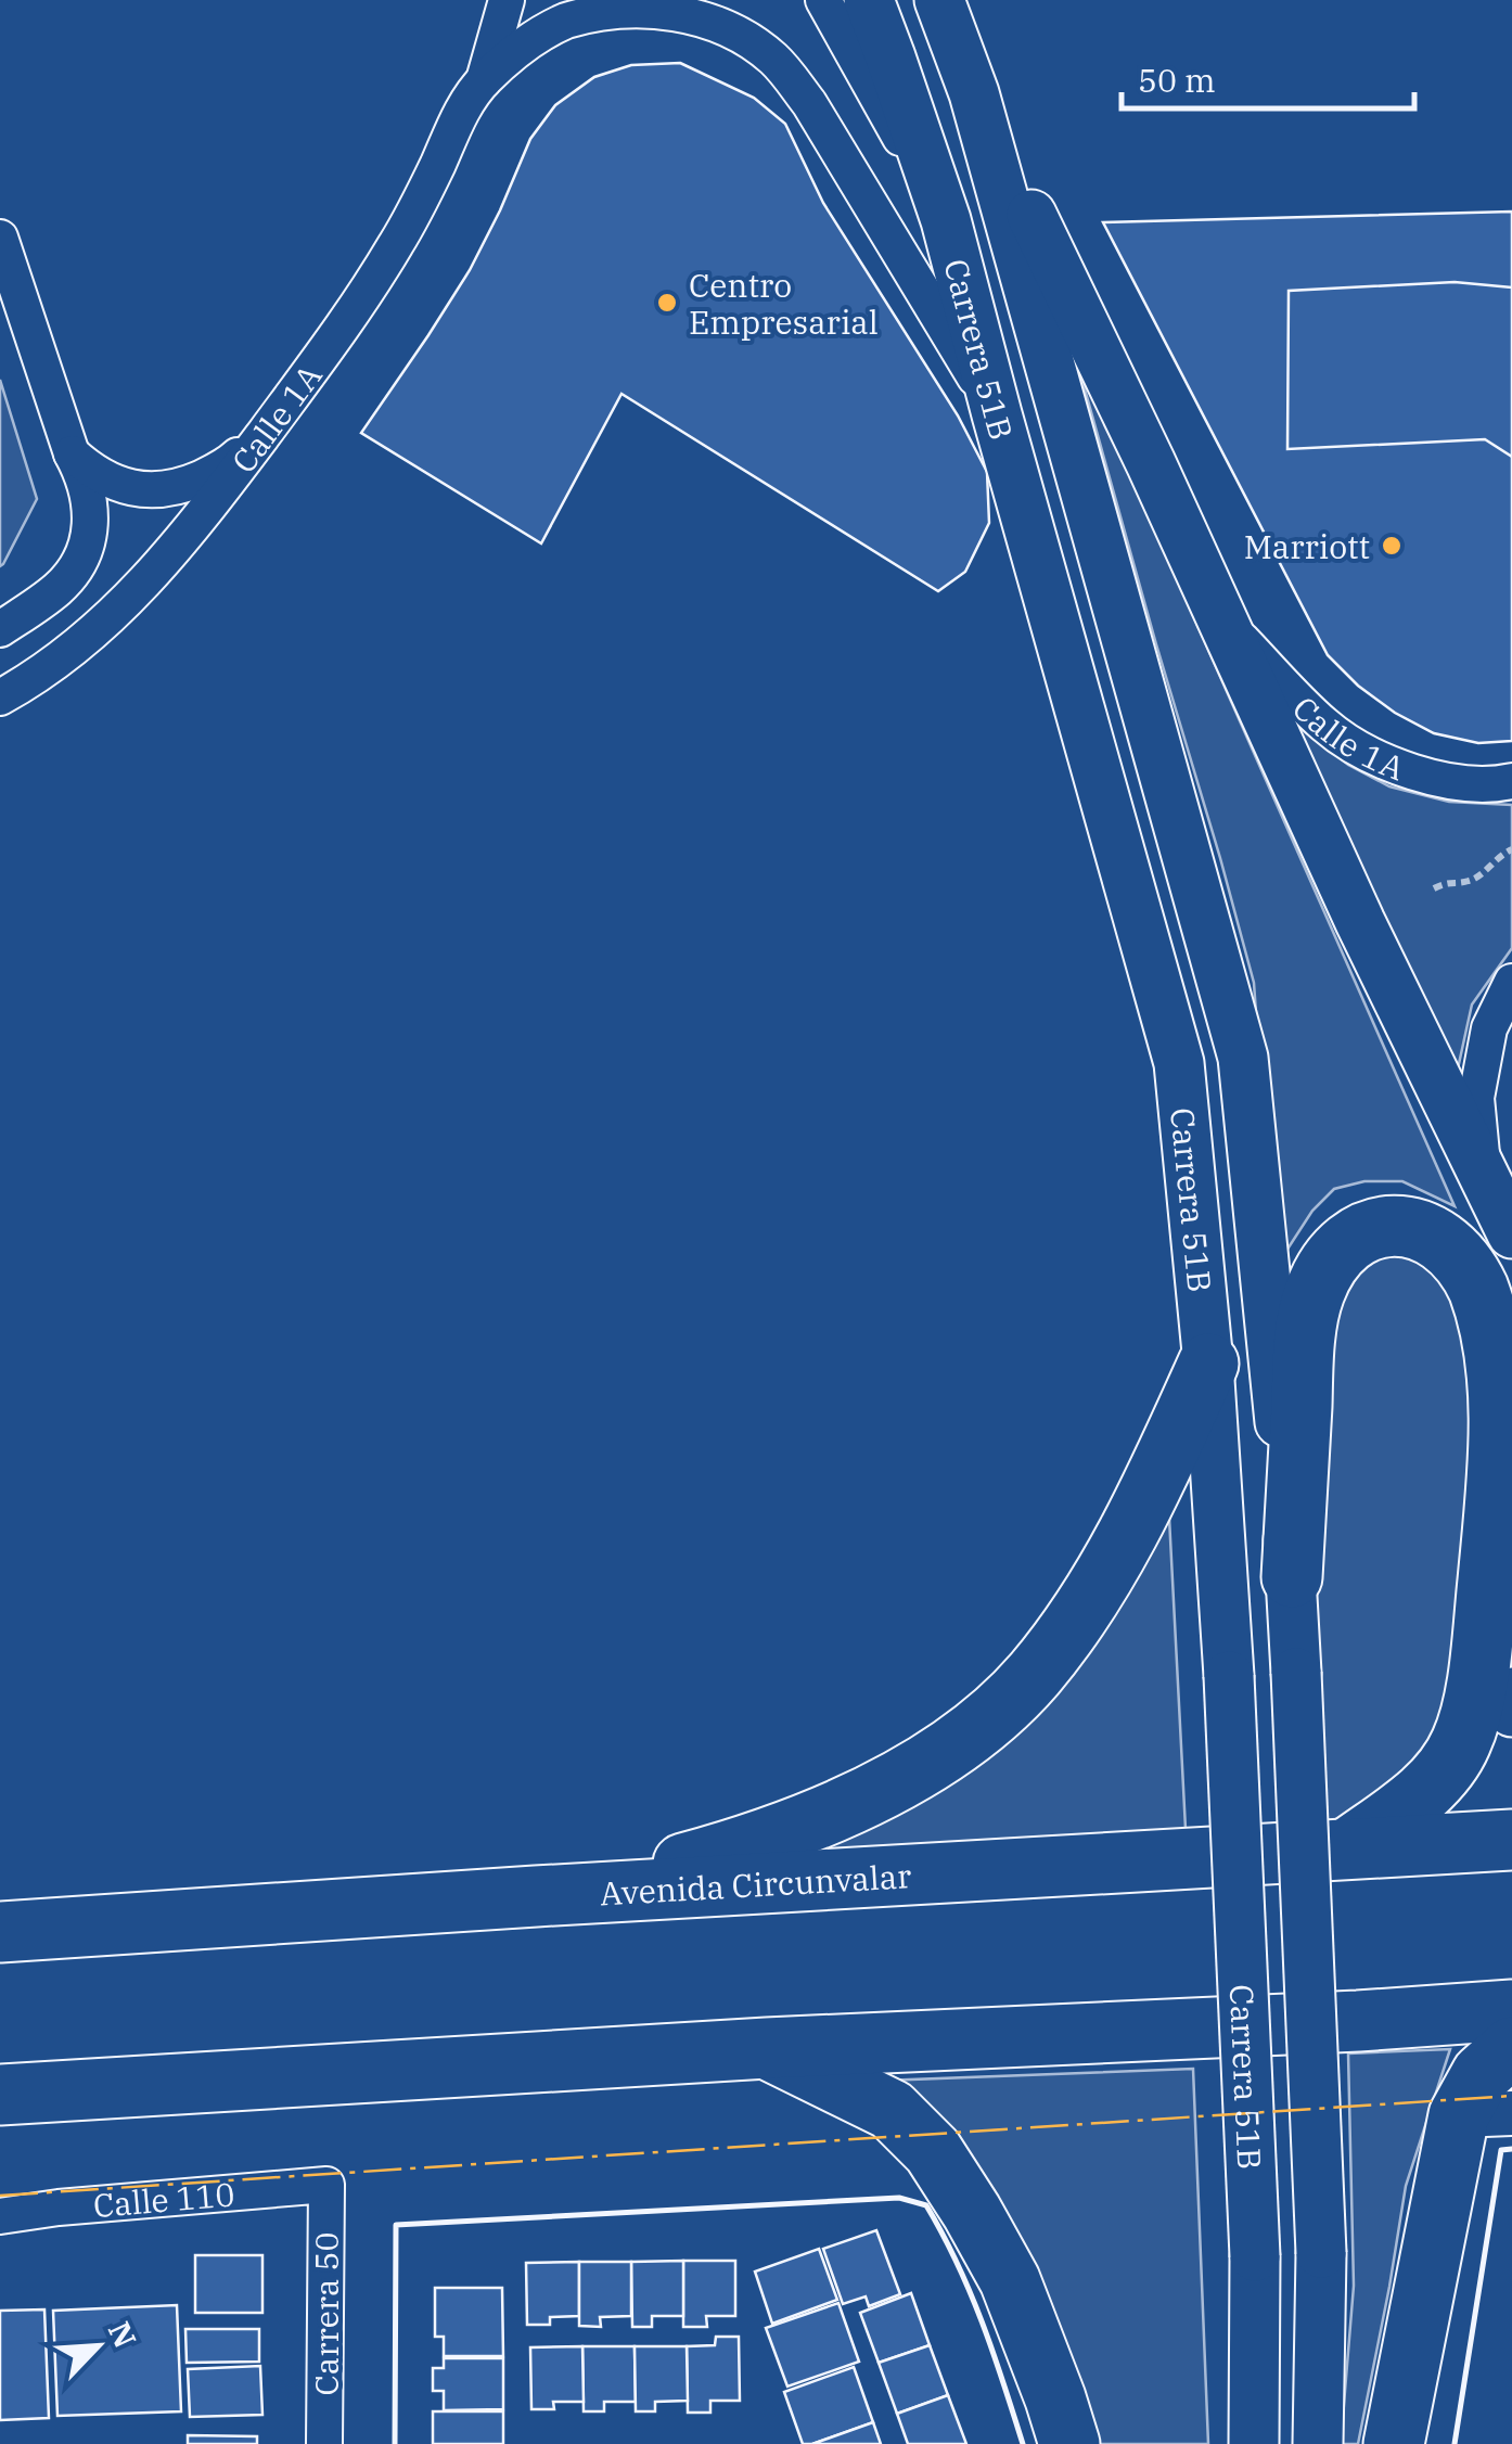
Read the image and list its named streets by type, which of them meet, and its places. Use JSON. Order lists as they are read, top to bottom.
{
  "streets": {
    "highway": ["Avenida Circunvalar"],
    "main road": ["Carrera 51B"],
    "street": ["Calle 1A", "Calle 110", "Carrera 50"]
  },
  "crossings": [
    ["Calle 110", "Carrera 50"]
  ],
  "places": ["Centro Empresarial", "Marriott"],
  "scale_bar": "50 m",
  "north": "top right"
}
